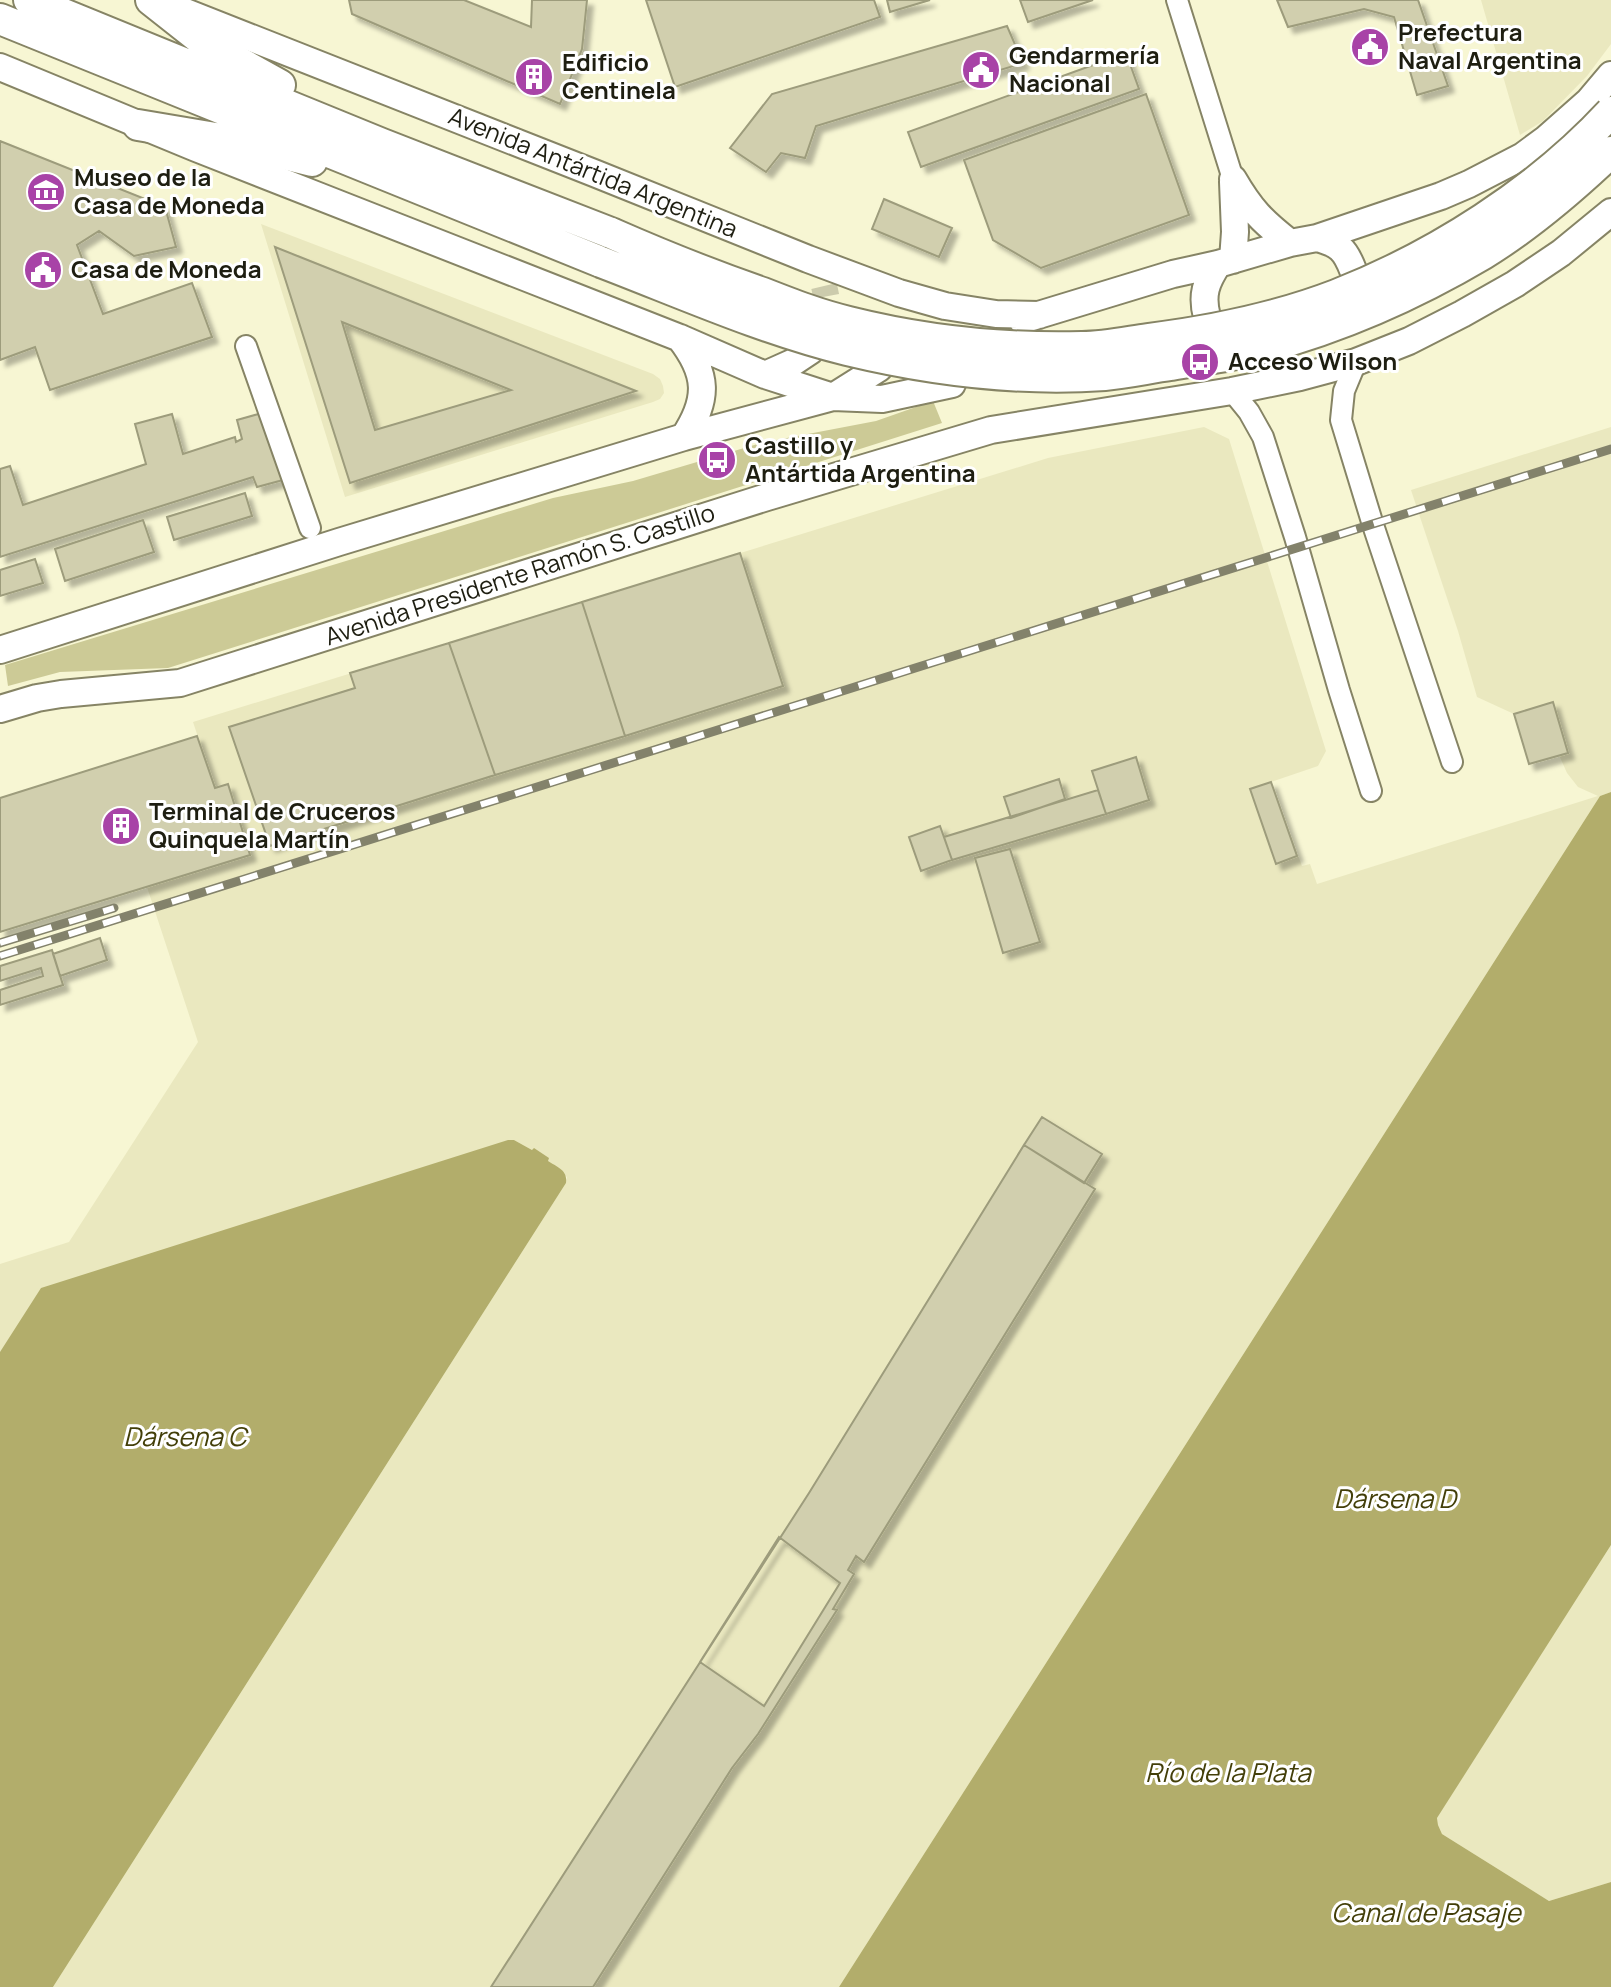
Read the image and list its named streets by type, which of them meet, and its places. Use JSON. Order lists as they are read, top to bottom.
{
  "streets": {
    "main road": ["Avenida Antártida Argentina", "Avenida Presidente Ramón S. Castillo"]
  },
  "water": [
    "Dársena C",
    "Dársena D",
    "Río de la Plata",
    "Canal de Pasaje"
  ],
  "places": {
    "public building": ["Prefectura Naval Argentina", "Gendarmería Nacional", "Casa de Moneda"],
    "building": ["Edificio Centinela", "Terminal de Cruceros Quinquela Martín"],
    "museum": ["Museo de la Casa de Moneda"],
    "bus stop": ["Acceso Wilson", "Castillo y Antártida Argentina"]
  }
}
